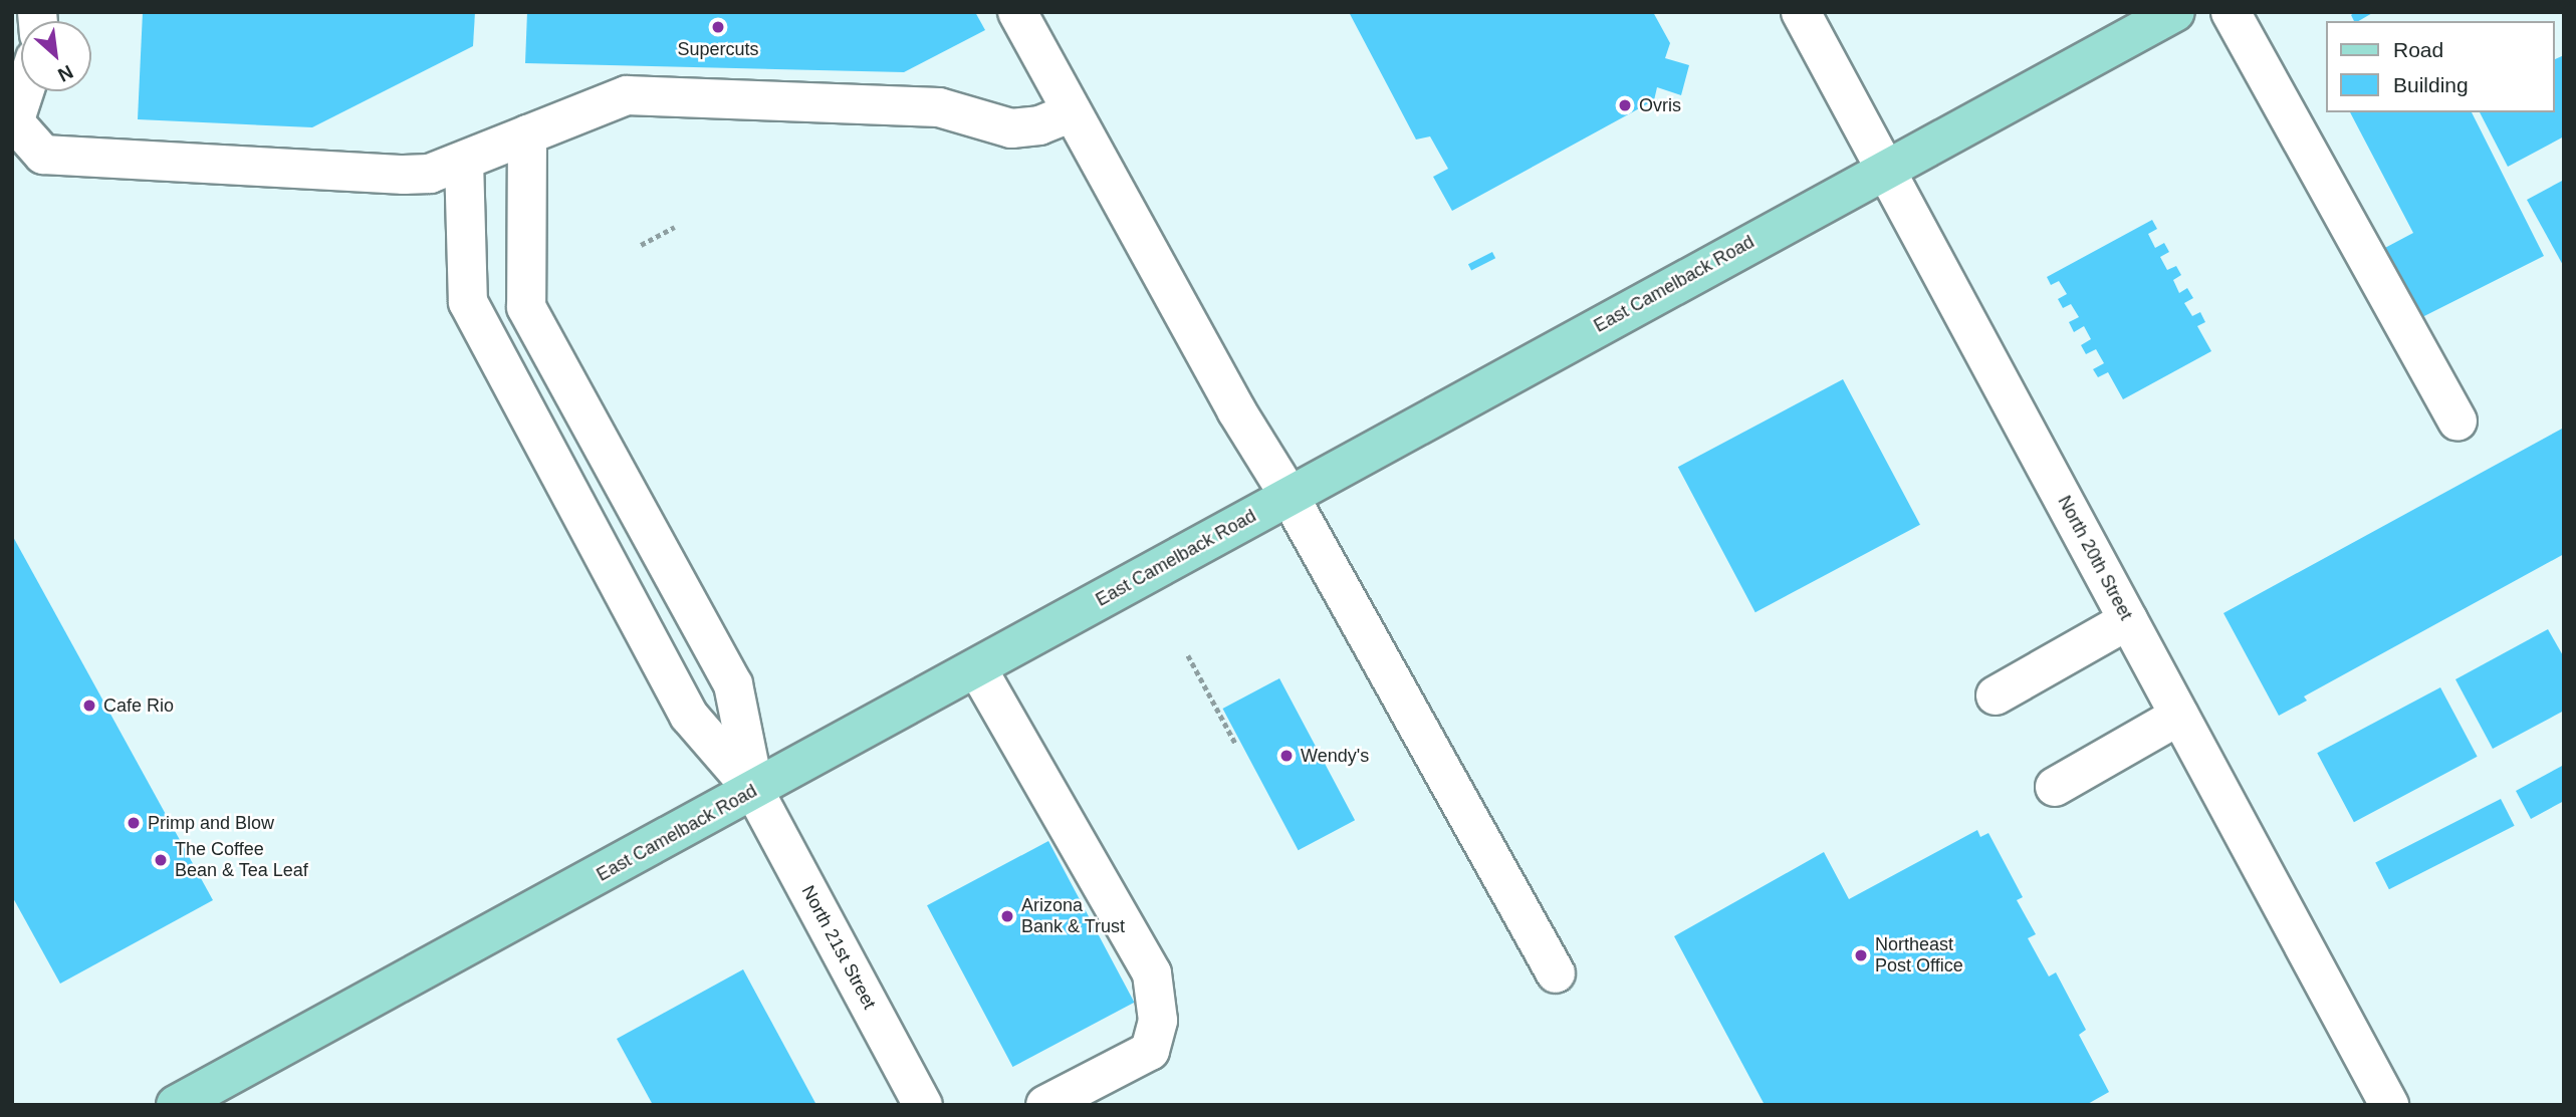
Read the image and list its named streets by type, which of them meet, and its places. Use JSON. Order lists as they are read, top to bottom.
{
  "streets": {
    "main road": ["East Camelback Road"],
    "street": ["North 20th Street", "North 21st Street"]
  },
  "crossings": [
    ["East Camelback Road", "North 20th Street"],
    ["East Camelback Road", "North 21st Street"]
  ],
  "places": [
    "Supercuts",
    "Ovris",
    "Cafe Rio",
    "Wendy's",
    "Primp and Blow",
    "The Coffee Bean & Tea Leaf",
    "Arizona Bank & Trust",
    "Northeast Post Office"
  ],
  "legend": ["Road", "Building"],
  "north": "bottom right"
}
